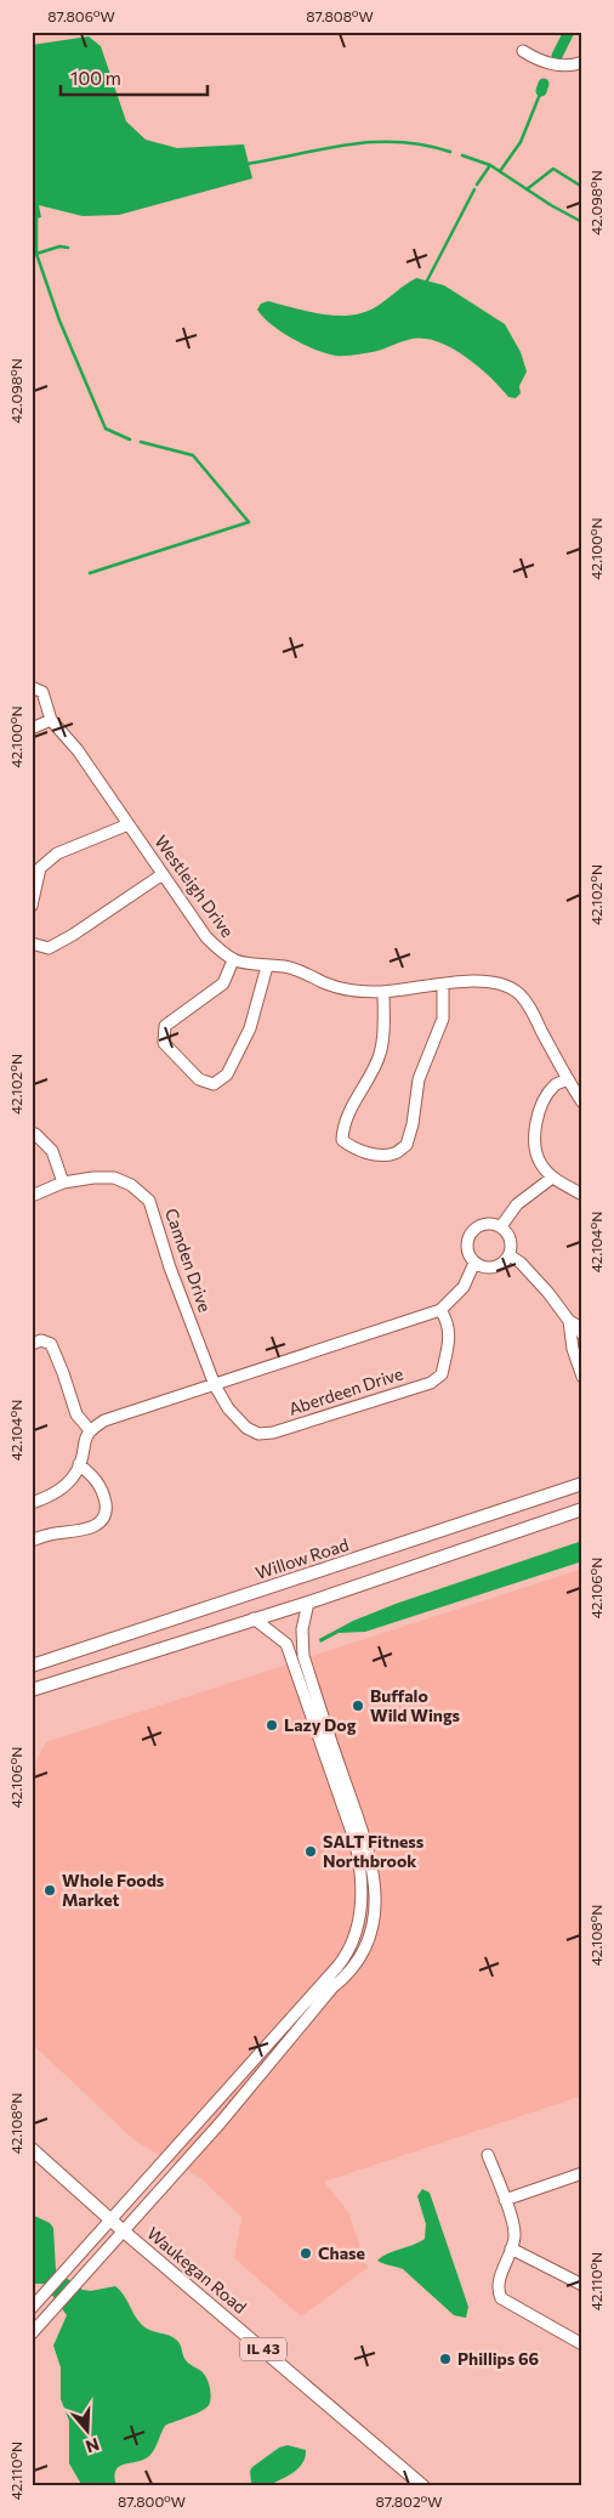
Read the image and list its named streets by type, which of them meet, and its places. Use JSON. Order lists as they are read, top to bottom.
{
  "streets": {
    "main road": ["Willow Road", "Waukegan Road", "IL 43"],
    "street": ["Westleigh Drive", "Camden Drive", "Aberdeen Drive"]
  },
  "crossings": [
    ["Camden Drive", "Aberdeen Drive"]
  ],
  "places": [
    "Buffalo Wild Wings",
    "Lazy Dog",
    "SALT Fitness Northbrook",
    "Whole Foods Market",
    "Chase",
    "Phillips 66"
  ],
  "scale_bar": "100 m",
  "north": "bottom",
  "coordinates": [
    "87.806°W",
    "87.808°W",
    "42.098°N",
    "42.100°N",
    "42.102°N",
    "42.104°N",
    "42.106°N",
    "42.108°N",
    "42.110°N",
    "87.800°W",
    "87.802°W"
  ]
}
